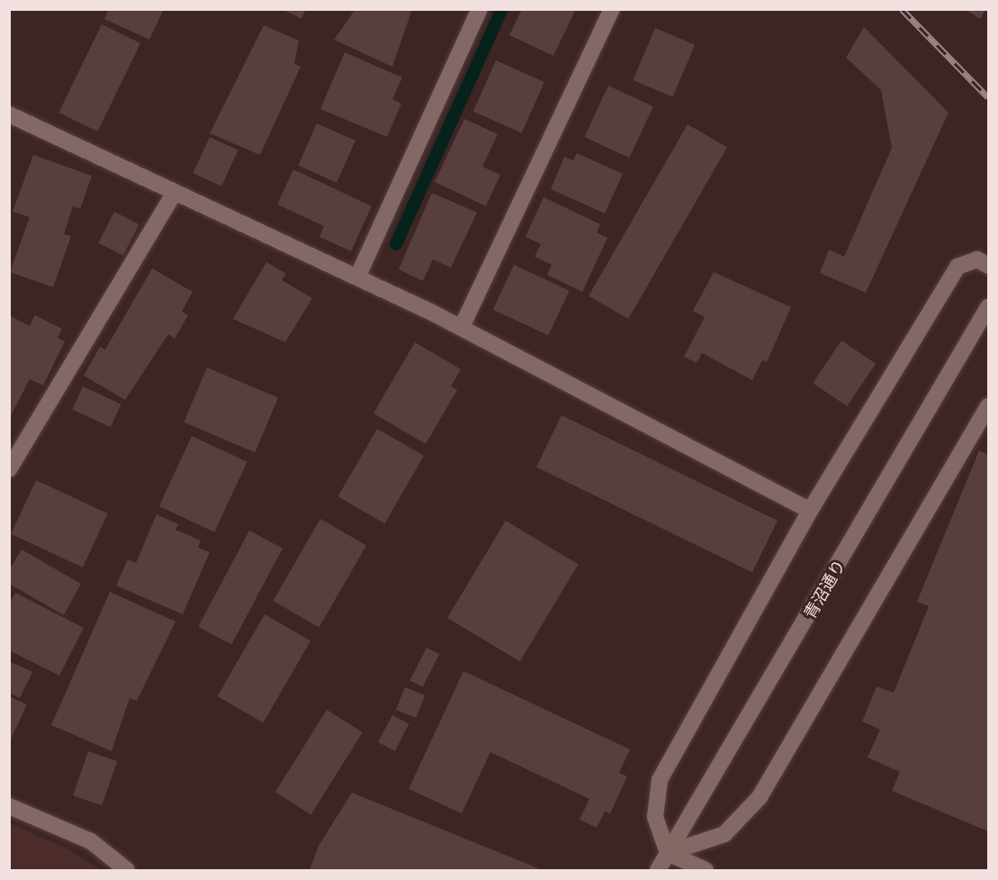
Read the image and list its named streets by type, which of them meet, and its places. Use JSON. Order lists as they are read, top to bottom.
{
  "streets": {
    "street": ["青沼通り"]
  }
}
